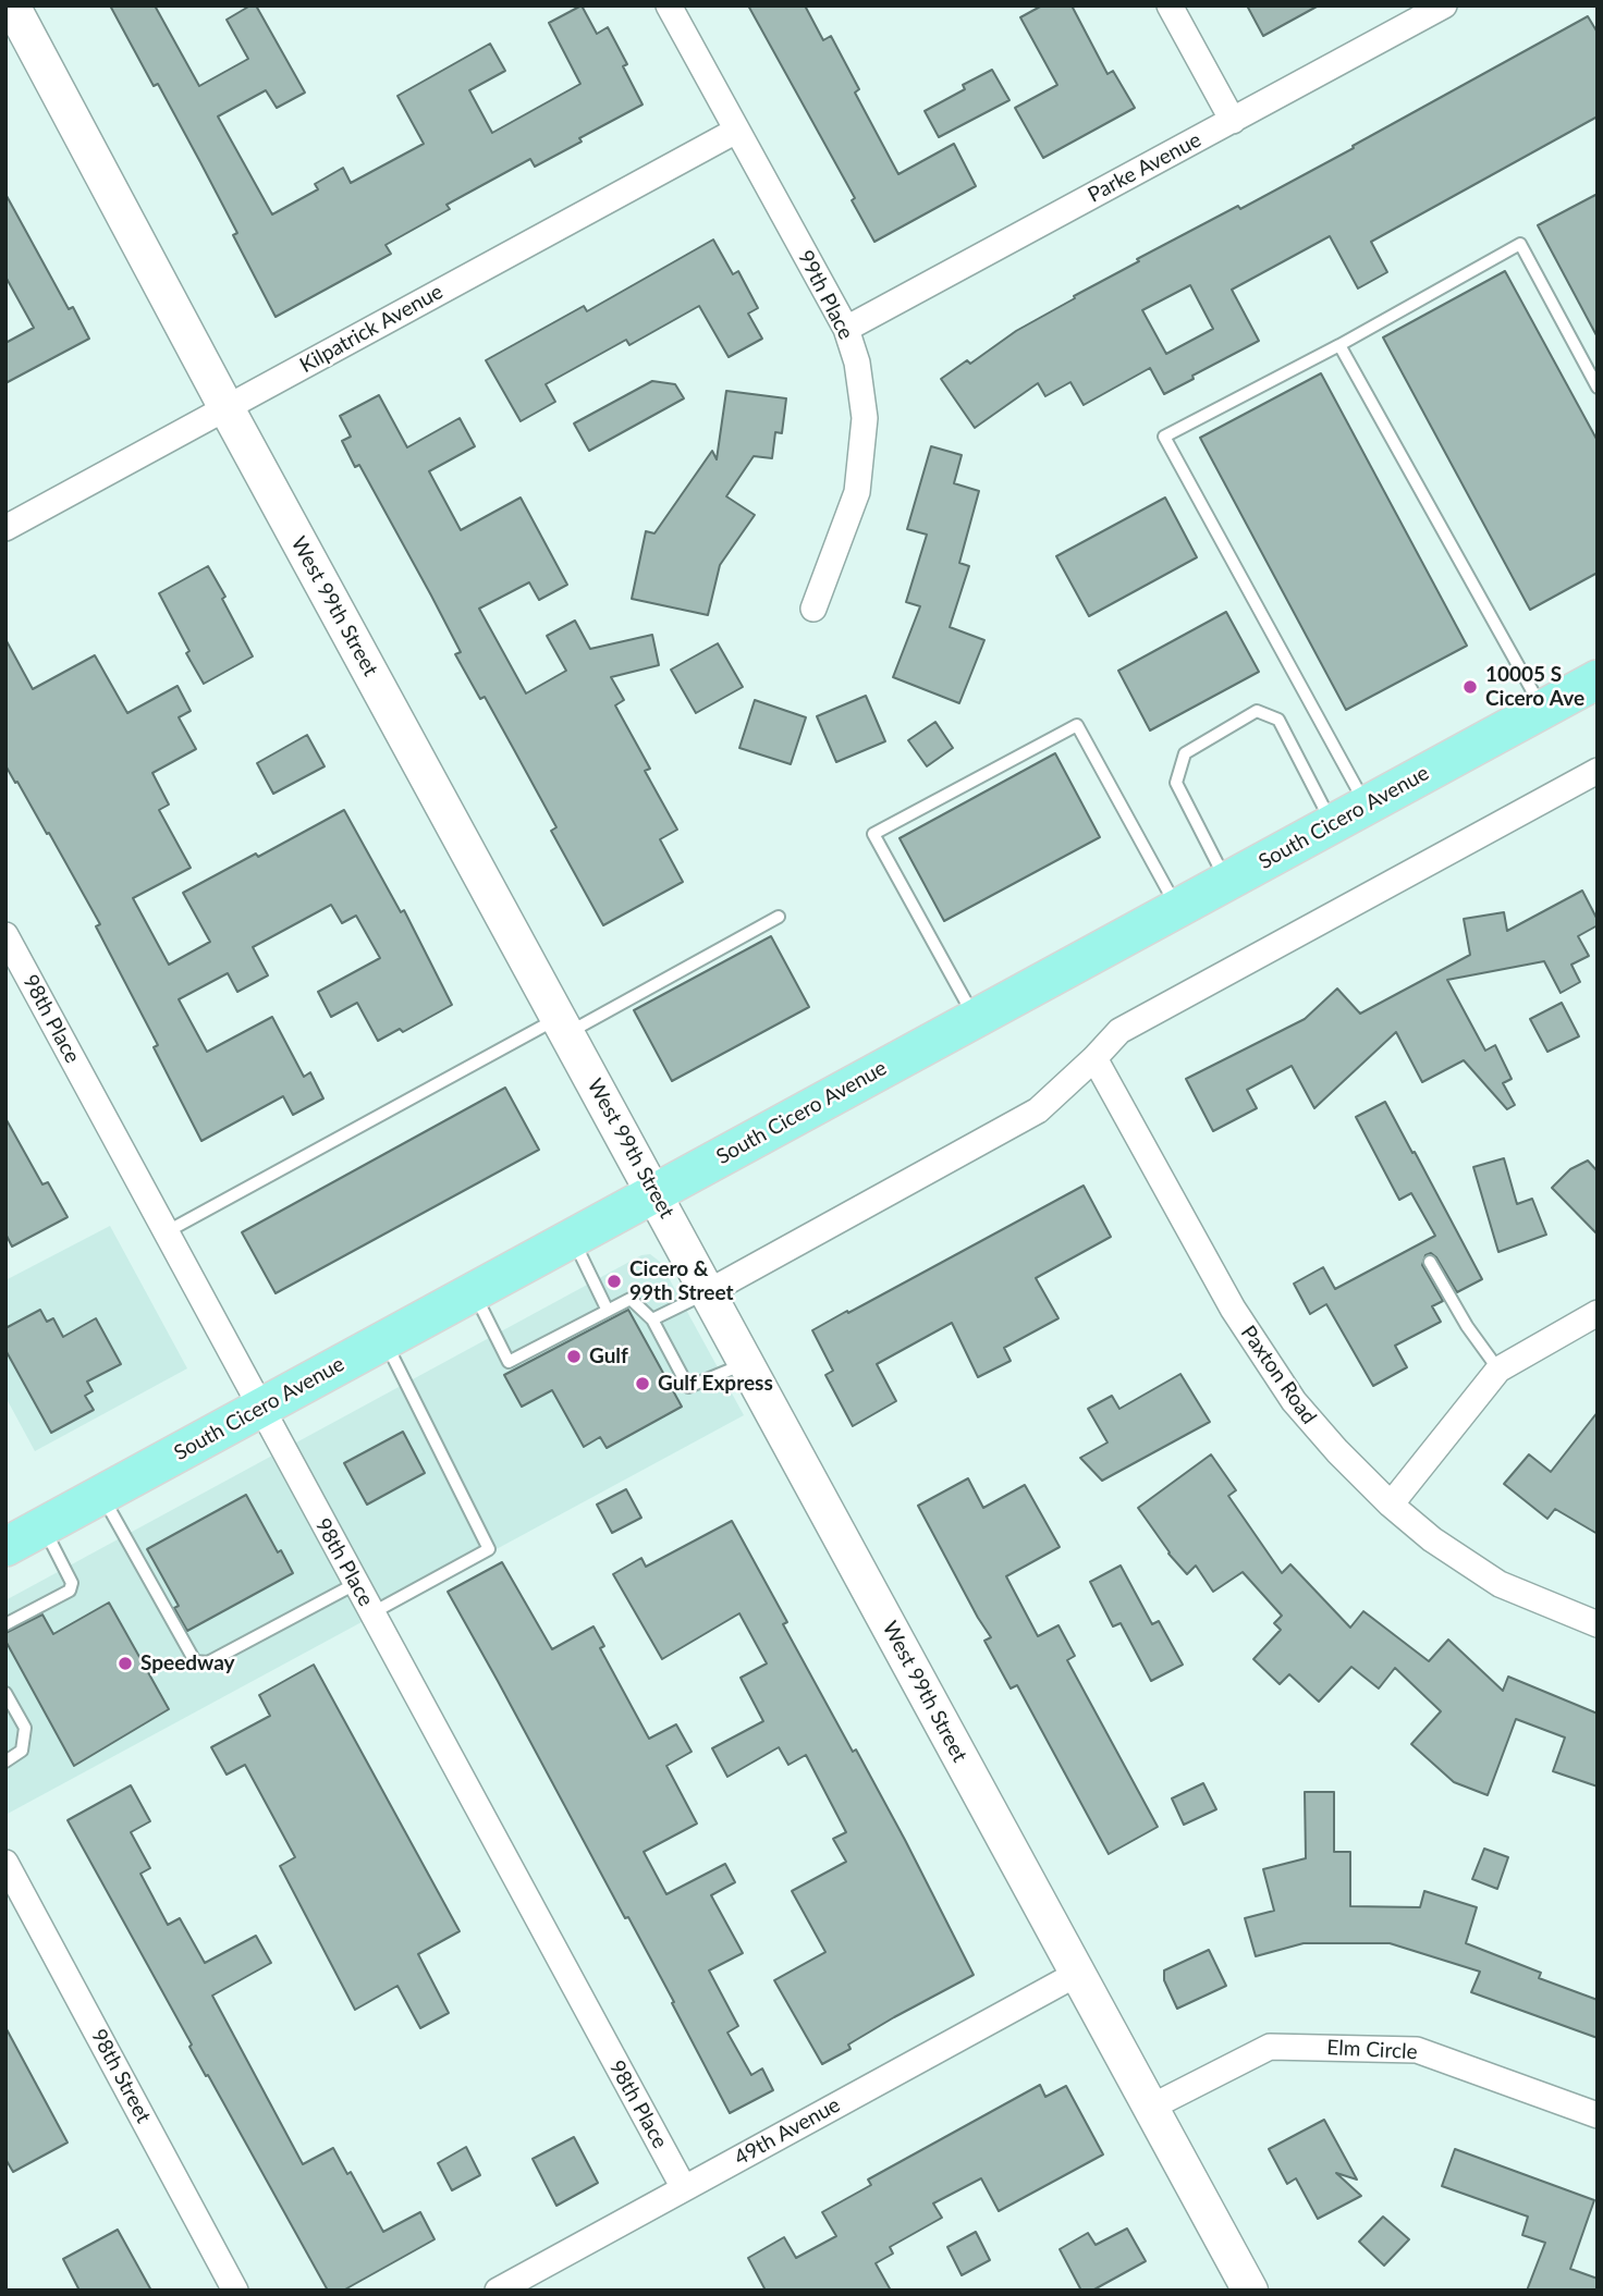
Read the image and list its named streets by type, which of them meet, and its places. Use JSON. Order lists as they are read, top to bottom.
{
  "streets": {
    "main road": ["South Cicero Avenue"],
    "street": [
      "Parke Avenue",
      "99th Place",
      "Kilpatrick Avenue",
      "West 99th Street",
      "98th Place",
      "Paxton Road",
      "Elm Circle",
      "98th Street",
      "49th Avenue"
    ]
  },
  "crossings": [
    ["Parke Avenue", "99th Place"],
    ["99th Place", "Kilpatrick Avenue"],
    ["Kilpatrick Avenue", "West 99th Street"],
    ["West 99th Street", "South Cicero Avenue"],
    ["West 99th Street", "Elm Circle"],
    ["West 99th Street", "49th Avenue"],
    ["South Cicero Avenue", "98th Place"],
    ["98th Place", "49th Avenue"]
  ],
  "places": [
    "10005 S Cicero Ave",
    "Cicero & 99th Street",
    "Gulf",
    "Gulf Express",
    "Speedway"
  ]
}
